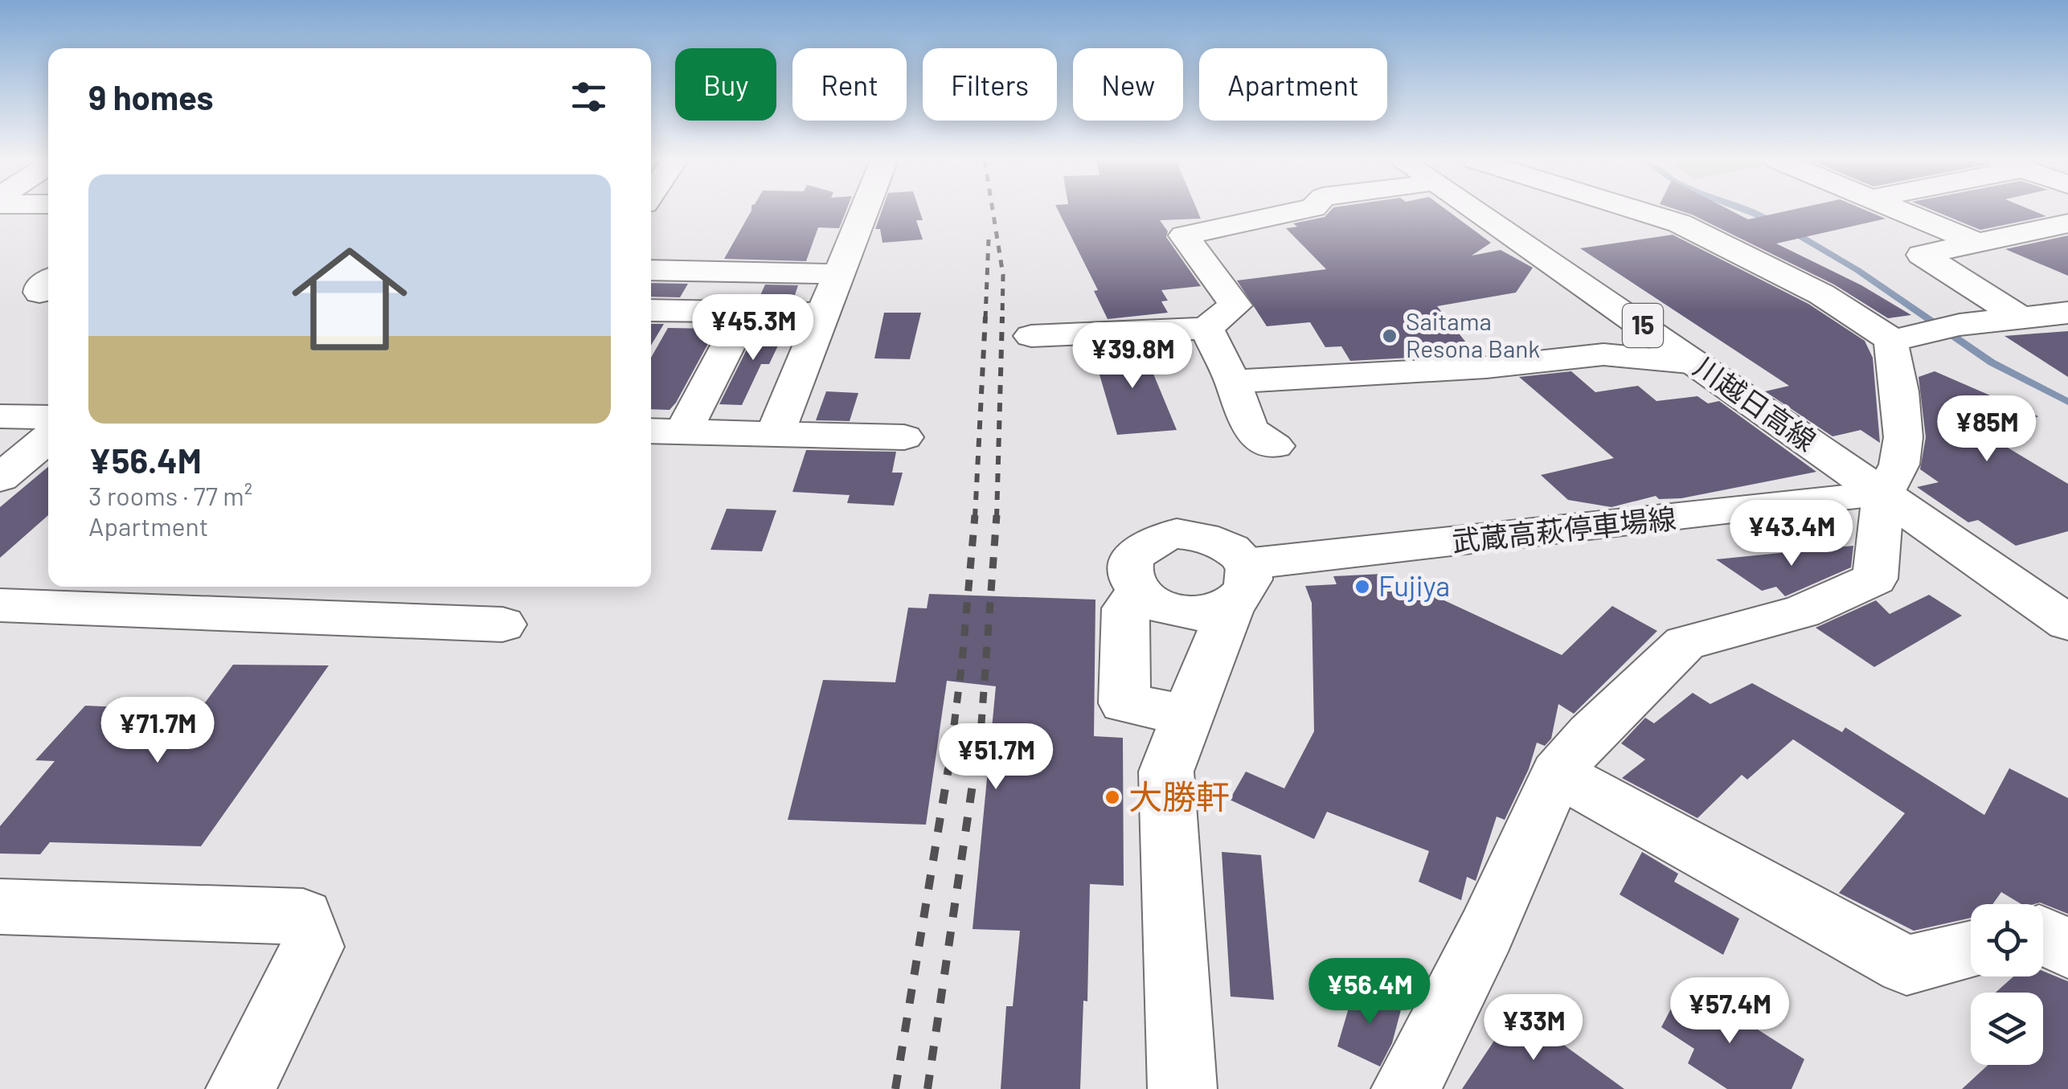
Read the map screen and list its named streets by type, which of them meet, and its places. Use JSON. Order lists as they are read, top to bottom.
{
  "streets": {
    "street": ["15", "川越日高線", "武蔵高萩停車場線"]
  },
  "crossings": [
    ["川越日高線", "武蔵高萩停車場線"]
  ],
  "places": ["Saitama Resona Bank", "Fujiya", "大勝軒"],
  "page": {
    "chip": [
      "Buy",
      "Rent",
      "Filters",
      "New",
      "Apartment"
    ],
    "heading": "9 homes",
    "list": [
      {
        "name": "¥56.4M",
        "note": "3 rooms · 77 m² · Apartment"
      }
    ],
    "price": [
      "¥45.3M",
      "¥39.8M",
      "¥85M",
      "¥43.4M",
      "¥71.7M",
      "¥51.7M",
      "¥56.4M",
      "¥57.4M",
      "¥33M"
    ]
  }
}
